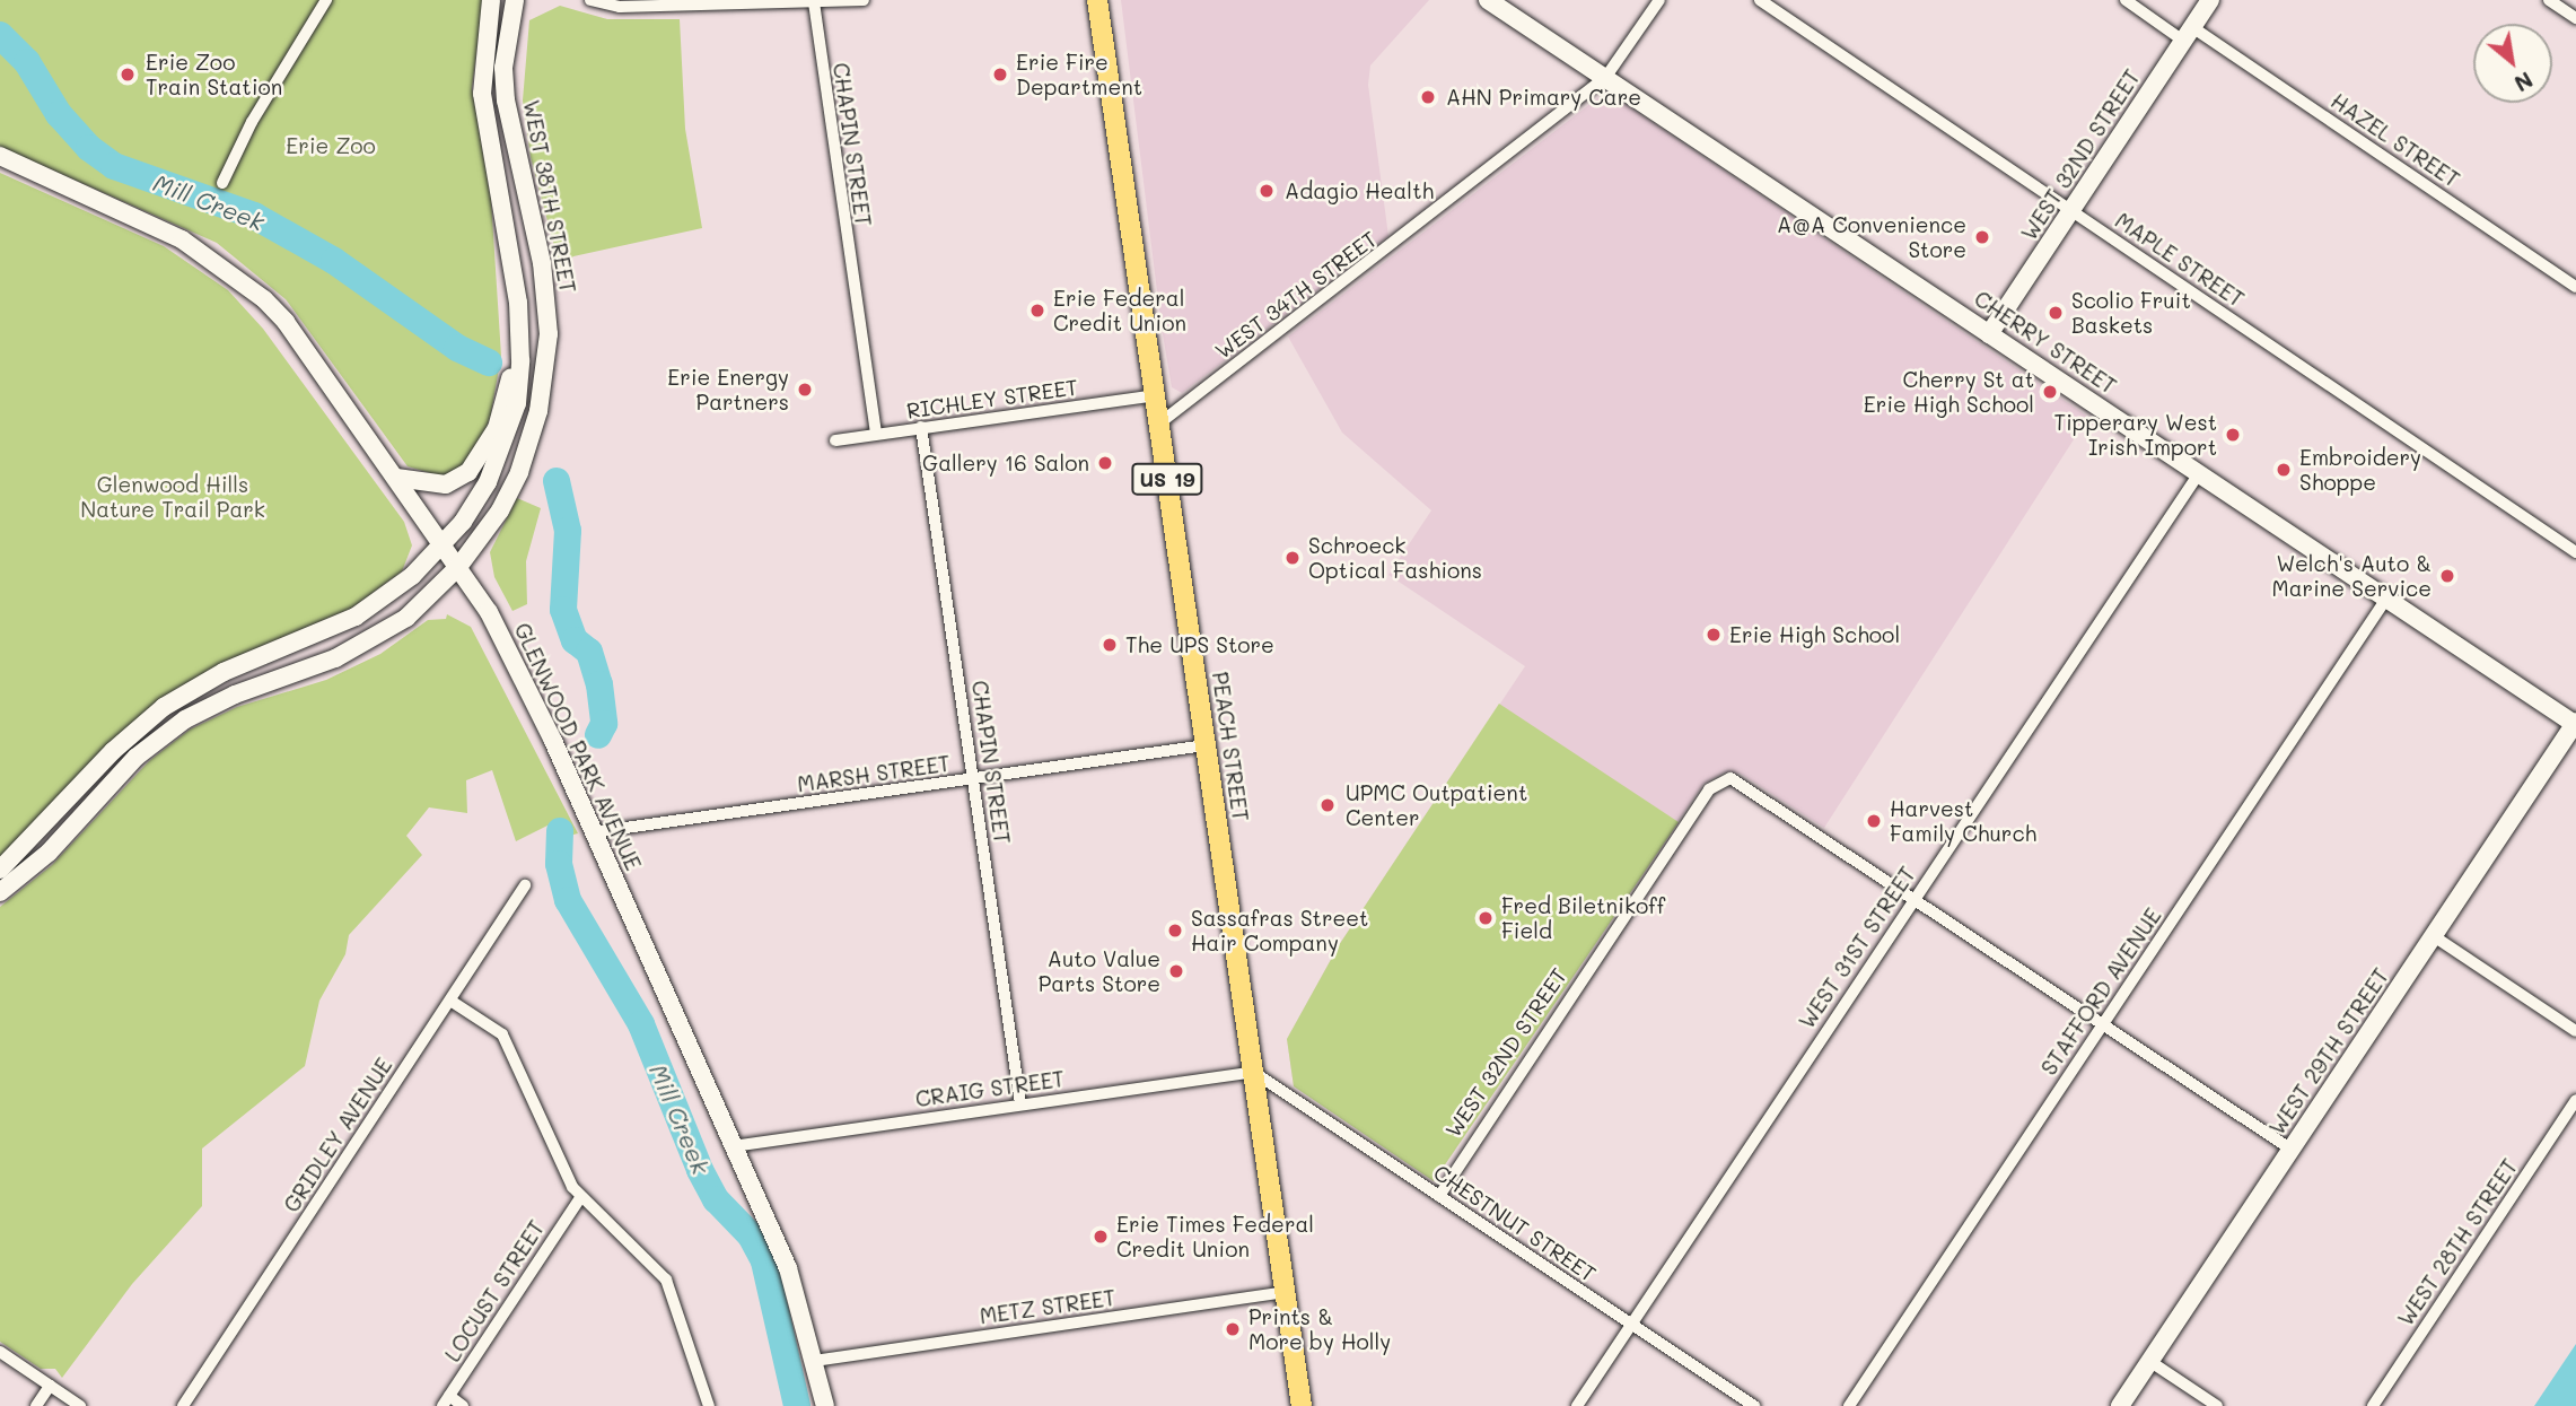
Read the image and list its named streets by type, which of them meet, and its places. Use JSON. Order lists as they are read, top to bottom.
{
  "streets": {
    "main road": [
      "WEST 32ND STREET",
      "WEST 38TH STREET",
      "CHERRY STREET",
      "US 19",
      "GLENWOOD PARK AVENUE",
      "PEACH STREET",
      "WEST 29TH STREET"
    ],
    "street": [
      "HAZEL STREET",
      "CHAPIN STREET",
      "MAPLE STREET",
      "WEST 34TH STREET",
      "RICHLEY STREET",
      "MARSH STREET",
      "WEST 31ST STREET",
      "STAFFORD AVENUE",
      "CRAIG STREET",
      "GRIDLEY AVENUE",
      "CHESTNUT STREET",
      "WEST 28TH STREET",
      "LOCUST STREET",
      "METZ STREET"
    ]
  },
  "crossings": [
    ["HAZEL STREET", "WEST 32ND STREET"],
    ["CHAPIN STREET", "RICHLEY STREET"],
    ["CHAPIN STREET", "MARSH STREET"],
    ["CHAPIN STREET", "CRAIG STREET"],
    ["WEST 32ND STREET", "MAPLE STREET"],
    ["WEST 32ND STREET", "CHERRY STREET"],
    ["WEST 32ND STREET", "WEST 31ST STREET"],
    ["WEST 32ND STREET", "CHESTNUT STREET"],
    ["WEST 38TH STREET", "GLENWOOD PARK AVENUE"],
    ["WEST 34TH STREET", "CHERRY STREET"],
    ["WEST 34TH STREET", "PEACH STREET"],
    ["CHERRY STREET", "WEST 31ST STREET"],
    ["CHERRY STREET", "STAFFORD AVENUE"],
    ["CHERRY STREET", "WEST 29TH STREET"],
    ["RICHLEY STREET", "PEACH STREET"],
    ["GLENWOOD PARK AVENUE", "MARSH STREET"],
    ["GLENWOOD PARK AVENUE", "CRAIG STREET"],
    ["GLENWOOD PARK AVENUE", "METZ STREET"],
    ["PEACH STREET", "MARSH STREET"],
    ["PEACH STREET", "CRAIG STREET"],
    ["PEACH STREET", "CHESTNUT STREET"],
    ["PEACH STREET", "METZ STREET"],
    ["WEST 31ST STREET", "CHESTNUT STREET"],
    ["CRAIG STREET", "CHESTNUT STREET"]
  ],
  "water": ["Mill Creek"],
  "parks": ["Erie Zoo", "Glenwood Hills Nature Trail Park"],
  "places": [
    "Erie Zoo Train Station",
    "Erie Fire Department",
    "AHN Primary Care",
    "Adagio Health",
    "A@A Convenience Store",
    "Erie Federal Credit Union",
    "Scolio Fruit Baskets",
    "Erie Energy Partners",
    "Cherry St at Erie High School",
    "Tipperary West Irish Import",
    "Gallery 16 Salon",
    "Embroidery Shoppe",
    "Schroeck Optical Fashions",
    "Welch's Auto & Marine Service",
    "Erie High School",
    "The UPS Store",
    "UPMC Outpatient Center",
    "Harvest Family Church",
    "Fred Biletnikoff Field",
    "Sassafras Street Hair Company",
    "Auto Value Parts Store",
    "Erie Times Federal Credit Union",
    "Prints & More by Holly"
  ],
  "north": "bottom right"
}
